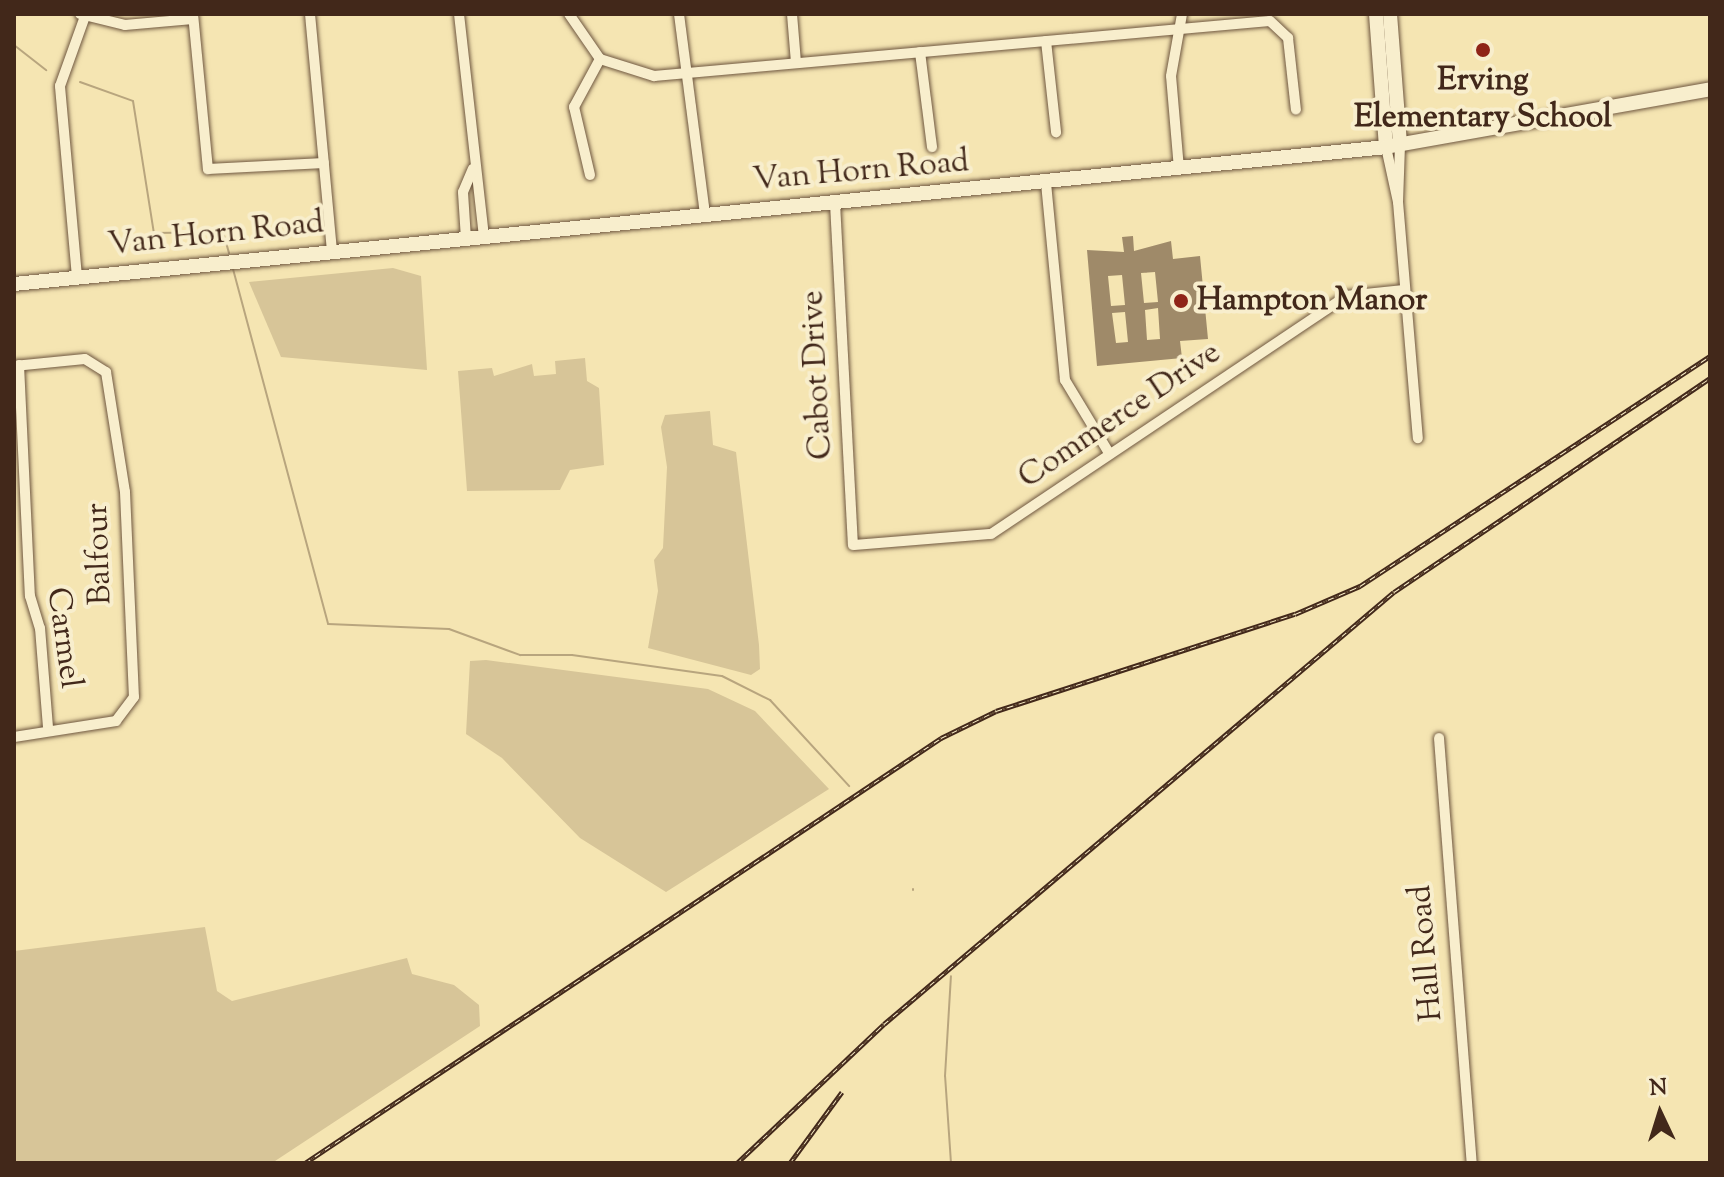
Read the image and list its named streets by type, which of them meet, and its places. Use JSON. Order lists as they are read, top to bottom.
{
  "streets": {
    "main road": ["Van Horn Road"],
    "street": [
      "Cabot Drive",
      "Commerce Drive",
      "Balfour",
      "Carmel",
      "Hall Road"
    ]
  },
  "crossings": [
    ["Van Horn Road", "Cabot Drive"],
    ["Cabot Drive", "Commerce Drive"],
    ["Balfour", "Carmel"]
  ],
  "places": ["Erving Elementary School", "Hampton Manor"],
  "north": "top"
}
